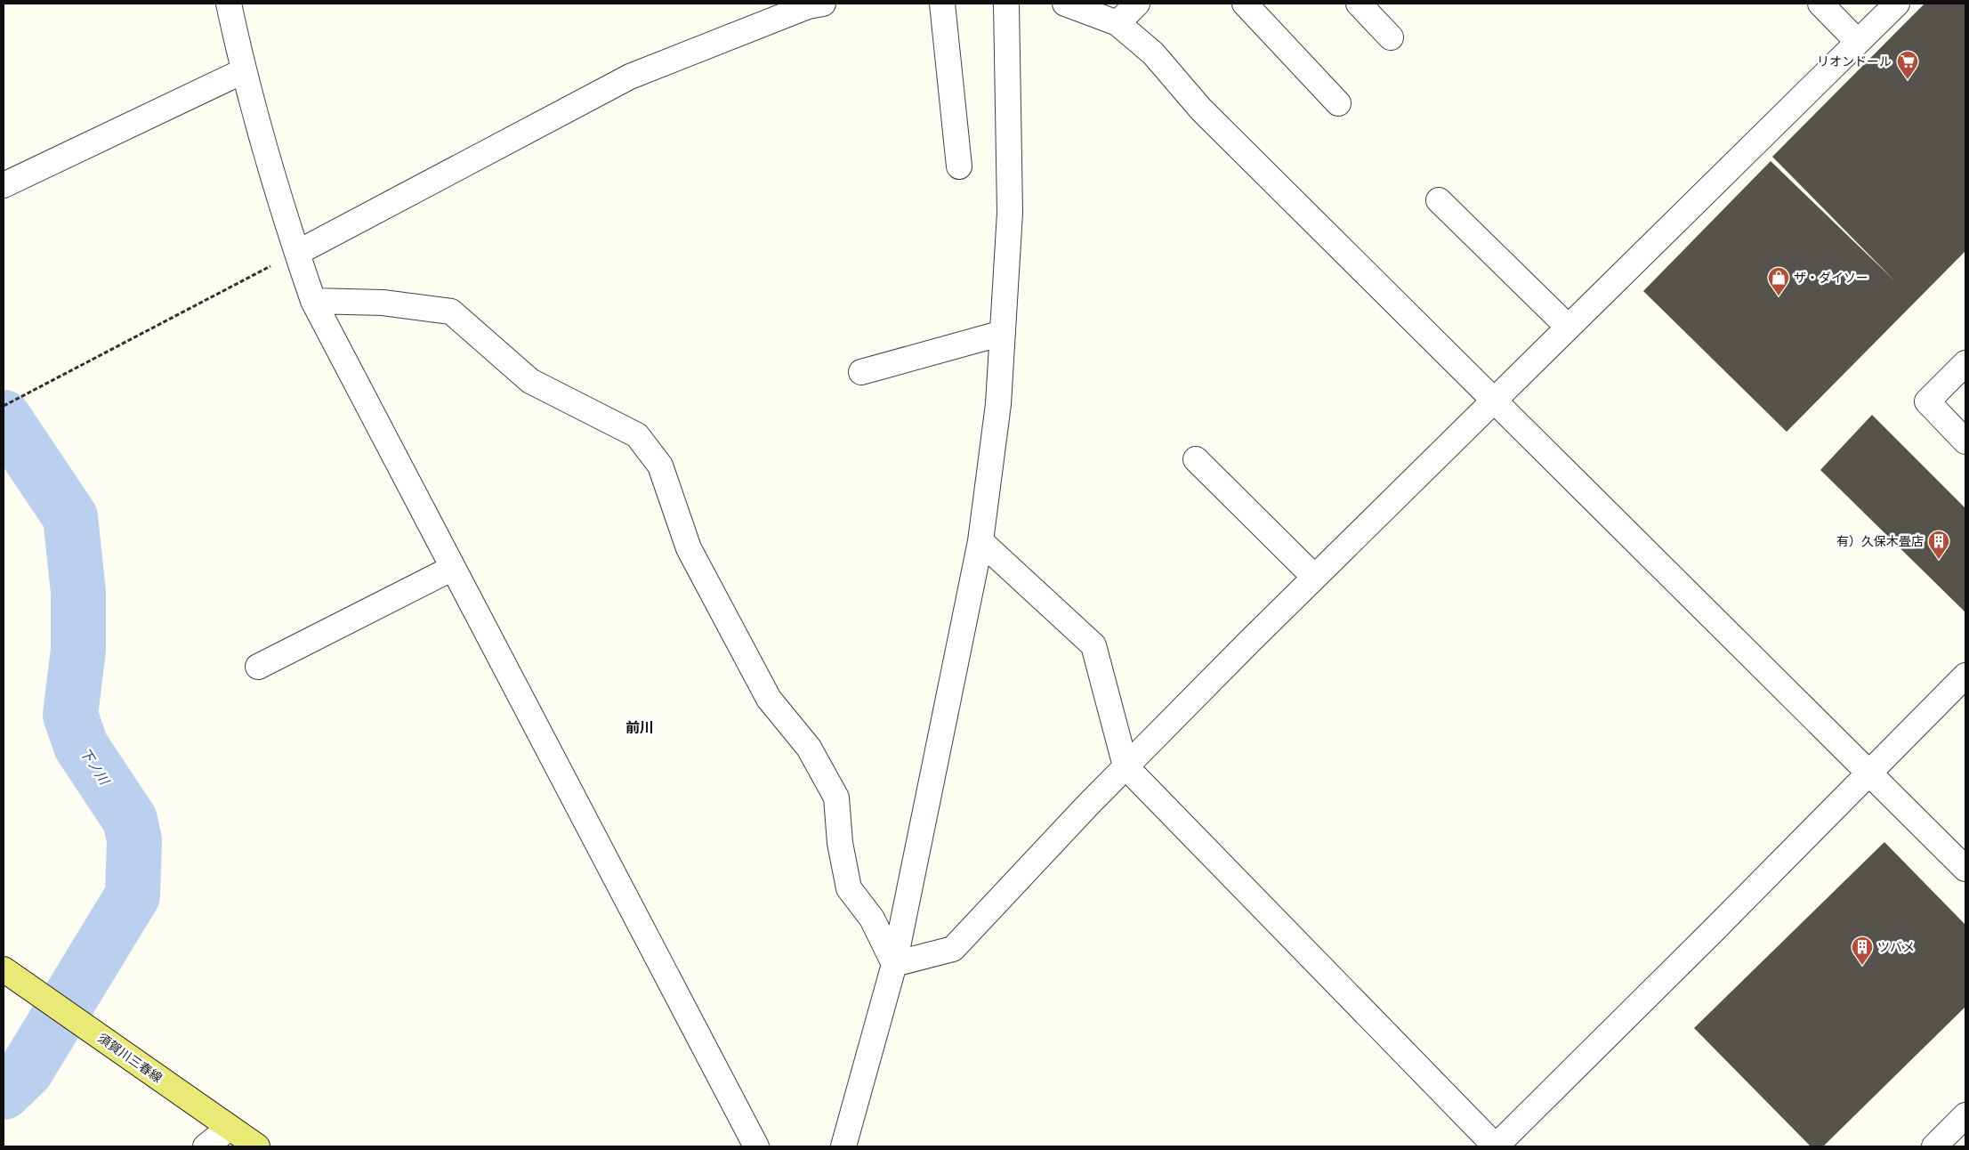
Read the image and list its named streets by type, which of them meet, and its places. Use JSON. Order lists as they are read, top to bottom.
{
  "streets": {
    "main road": ["須賀川三春線"]
  },
  "districts": ["前川"],
  "water": ["下ノ川"],
  "places": {
    "supermarket": ["リオンドール"],
    "shop": ["ザ・ダイソー"],
    "building": ["有）久保木畳店", "ツバメ"]
  }
}
